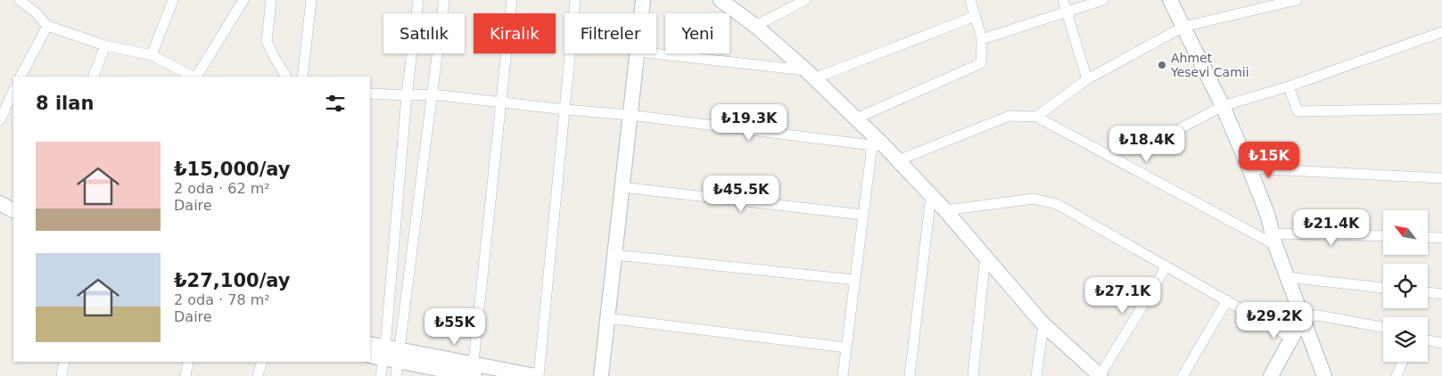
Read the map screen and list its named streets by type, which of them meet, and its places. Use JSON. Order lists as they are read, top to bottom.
{
  "places": ["Ahmet Yesevi Camii"],
  "north": "top left",
  "page": {
    "chip": [
      "Satılık",
      "Kiralık",
      "Filtreler",
      "Yeni"
    ],
    "heading": "8 ilan",
    "price": [
      "₺19.3K",
      "₺18.4K",
      "₺15K",
      "₺45.5K",
      "₺21.4K",
      "₺27.1K",
      "₺29.2K",
      "₺55K"
    ],
    "list": [
      {
        "name": "₺15,000/ay",
        "note": "2 oda · 62 m² · Daire"
      },
      {
        "name": "₺27,100/ay",
        "note": "2 oda · 78 m² · Daire"
      }
    ]
  }
}
